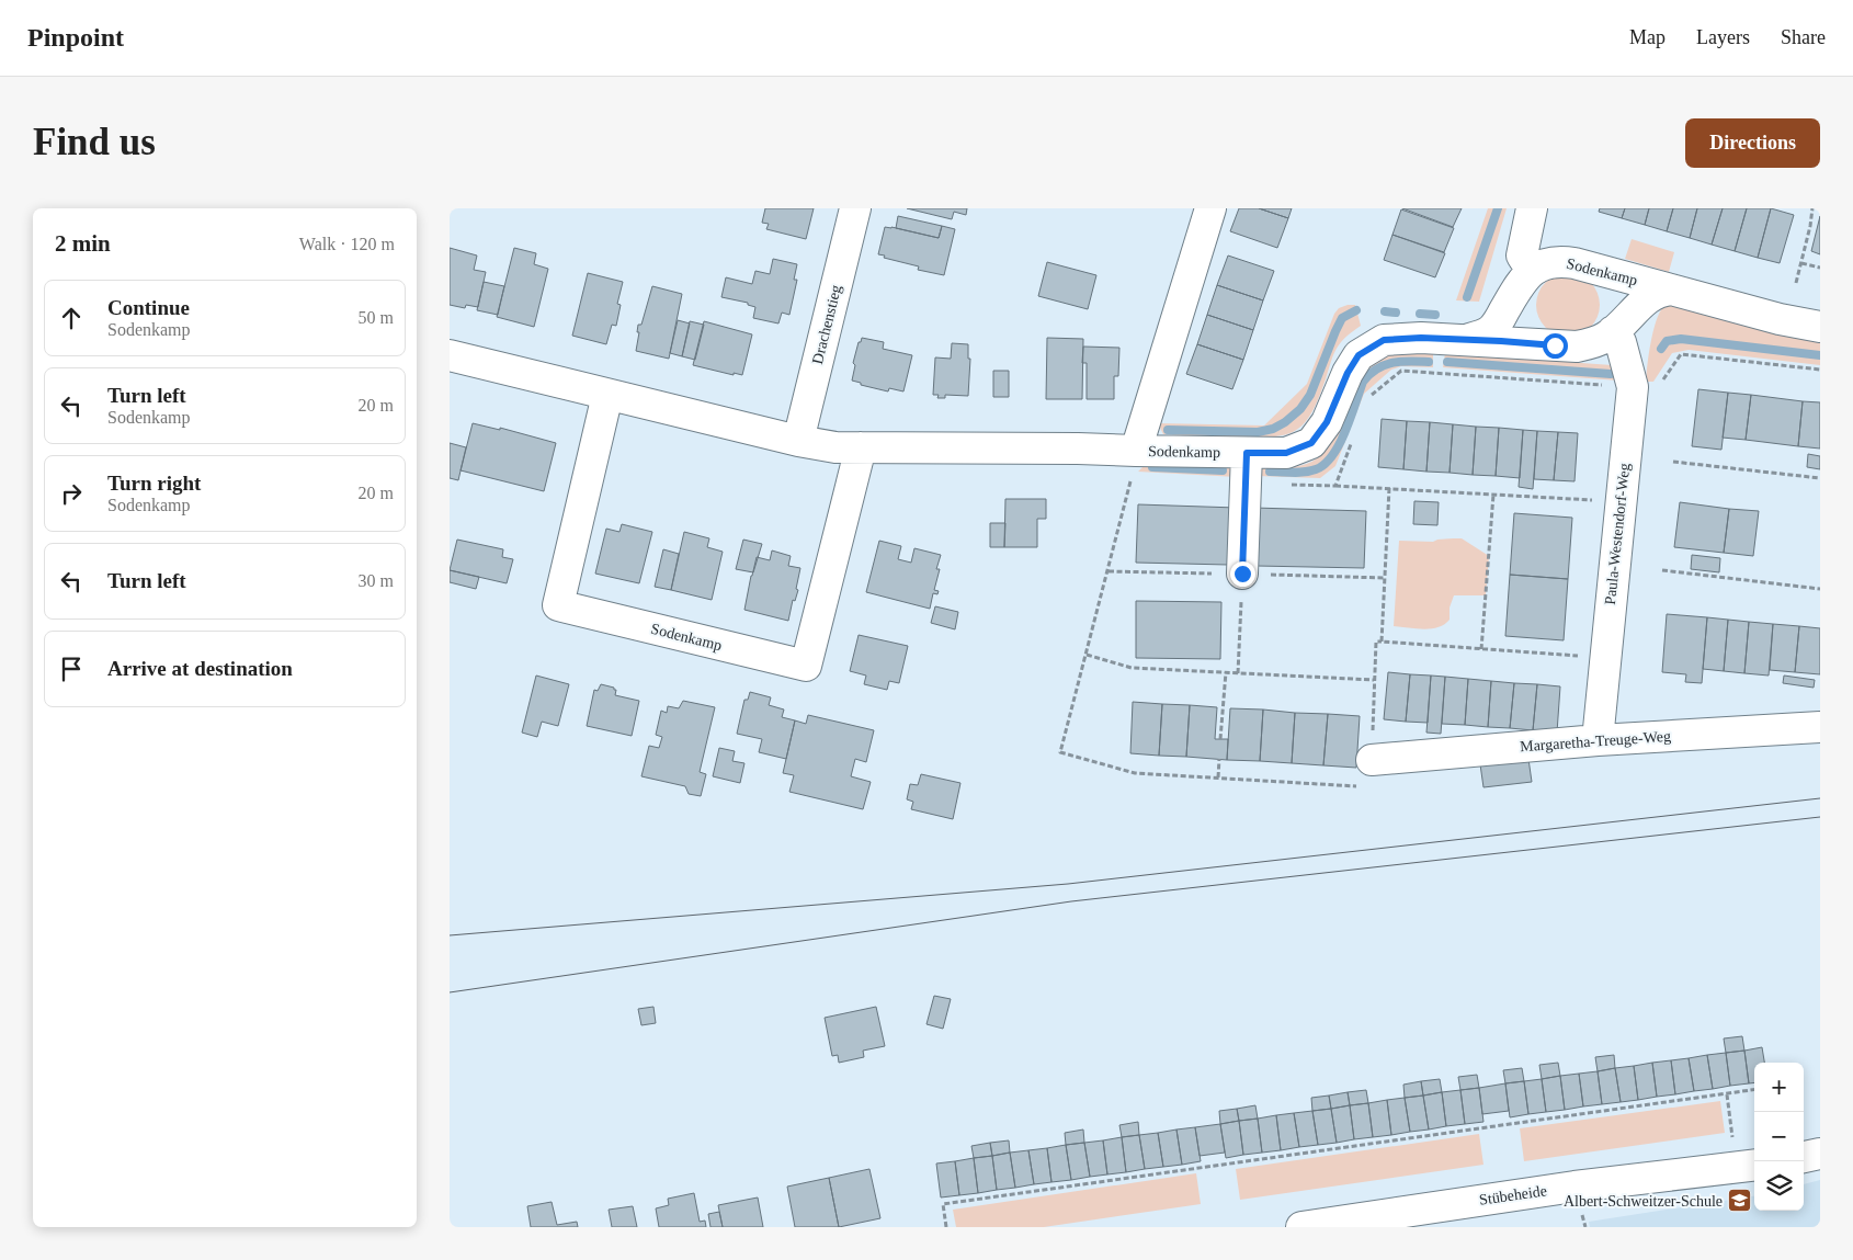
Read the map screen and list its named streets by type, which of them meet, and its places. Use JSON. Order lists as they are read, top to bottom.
{
  "streets": {
    "street": [
      "Sodenkamp",
      "Drachenstieg",
      "Paula-Westendorf-Weg",
      "Margaretha-Treuge-Weg",
      "Stübeheide"
    ]
  },
  "crossings": [
    ["Sodenkamp", "Drachenstieg"],
    ["Sodenkamp", "Paula-Westendorf-Weg"],
    ["Paula-Westendorf-Weg", "Margaretha-Treuge-Weg"]
  ],
  "places": {
    "school or university": ["Albert-Schweitzer-Schule"]
  },
  "page": {
    "header": "Pinpoint",
    "nav": ["Map", "Layers", "Share"],
    "buttons": "Directions",
    "title": "Find us",
    "heading": ["2 min", "Walk · 120 m"],
    "list": [
      ["Continue", "Sodenkamp", "50 m"],
      ["Turn left", "Sodenkamp", "20 m"],
      ["Turn right", "Sodenkamp", "20 m"],
      ["Turn left", "30 m"],
      "Arrive at destination"
    ],
    "map_buttons": ["+", "−"]
  }
}
